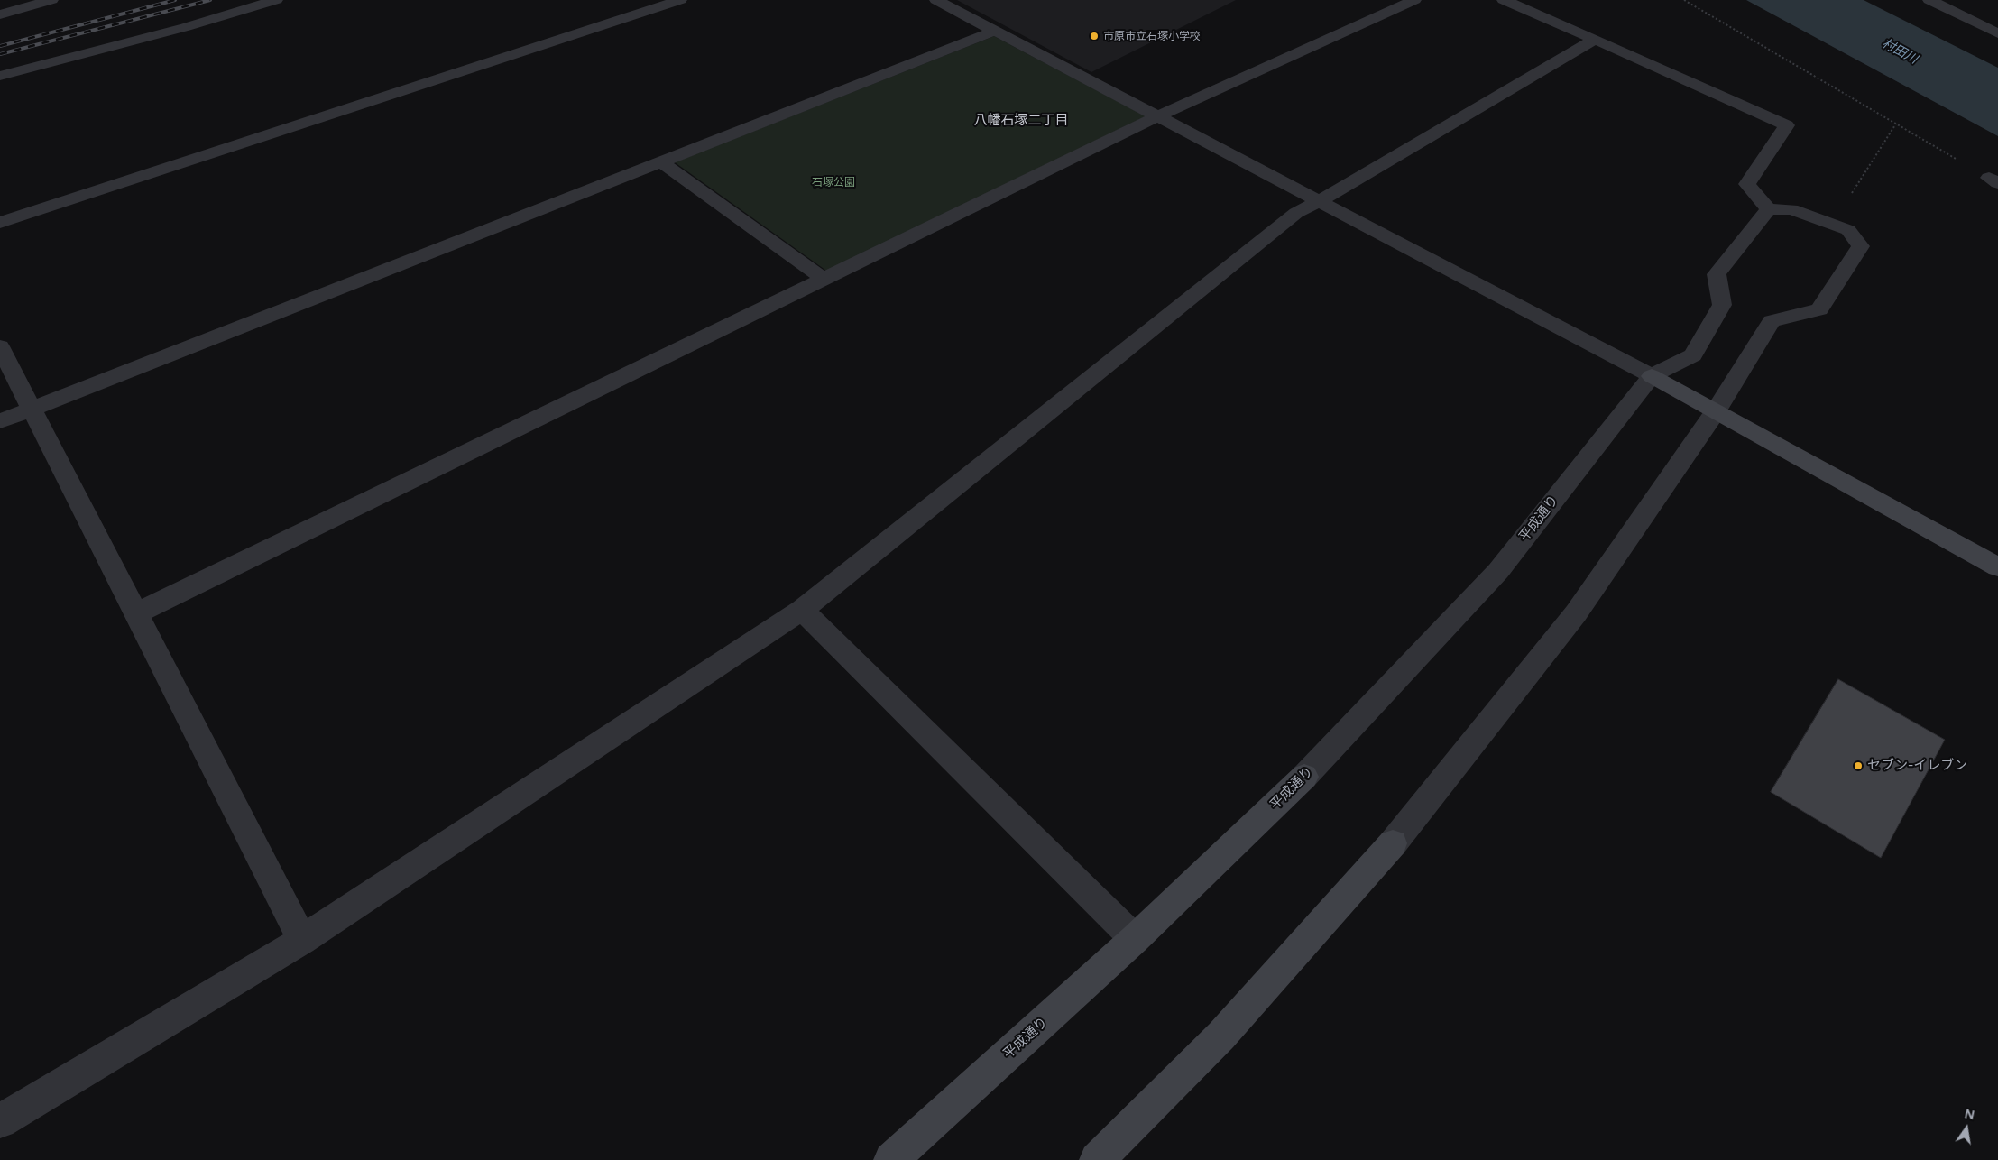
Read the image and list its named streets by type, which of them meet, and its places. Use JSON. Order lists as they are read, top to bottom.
{
  "streets": {
    "street": ["平成通り"]
  },
  "districts": ["八幡石塚二丁目"],
  "water": ["村田川"],
  "parks": ["石塚公園"],
  "places": ["市原市立石塚小学校", "セブン-イレブン"],
  "north": "top"
}
